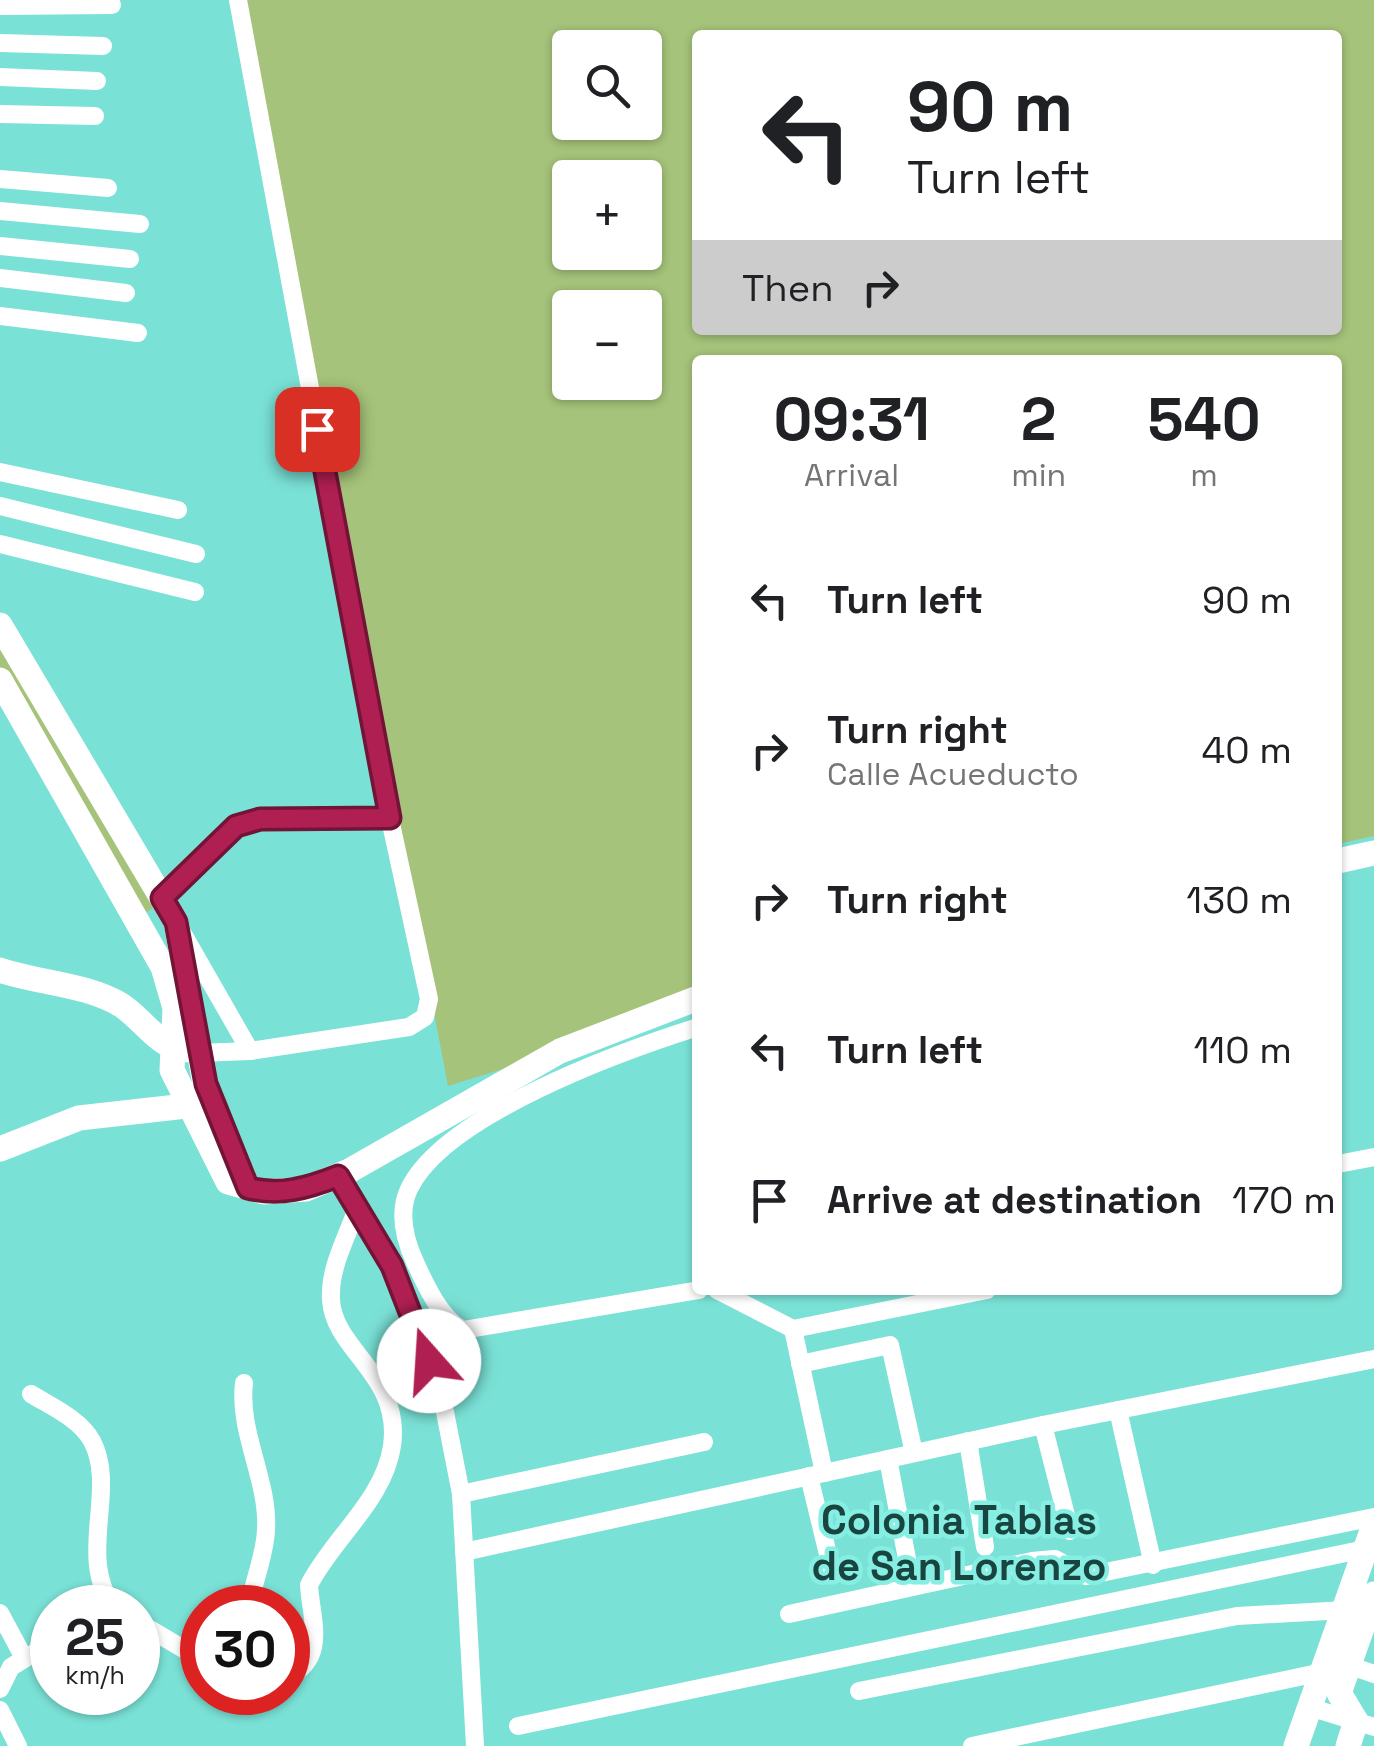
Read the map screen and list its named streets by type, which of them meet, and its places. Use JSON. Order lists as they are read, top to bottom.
{
  "districts": ["Colonia Tablas de San Lorenzo"],
  "page": {
    "map_buttons": ["+", "−"],
    "turn": ["90 m", "Turn left"],
    "then": "Then",
    "eta": [
      "09:31",
      "Arrival",
      "2",
      "min",
      "540",
      "m"
    ],
    "list": [
      {
        "name": "Turn left",
        "value": "90 m"
      },
      {
        "name": "Turn right",
        "note": "Calle Acueducto",
        "value": "40 m"
      },
      {
        "name": "Turn right",
        "value": "130 m"
      },
      {
        "name": "Turn left",
        "value": "110 m"
      },
      {
        "name": "Arrive at destination",
        "value": "170 m"
      }
    ],
    "speed": "25 km/h",
    "limit": "30"
  }
}
